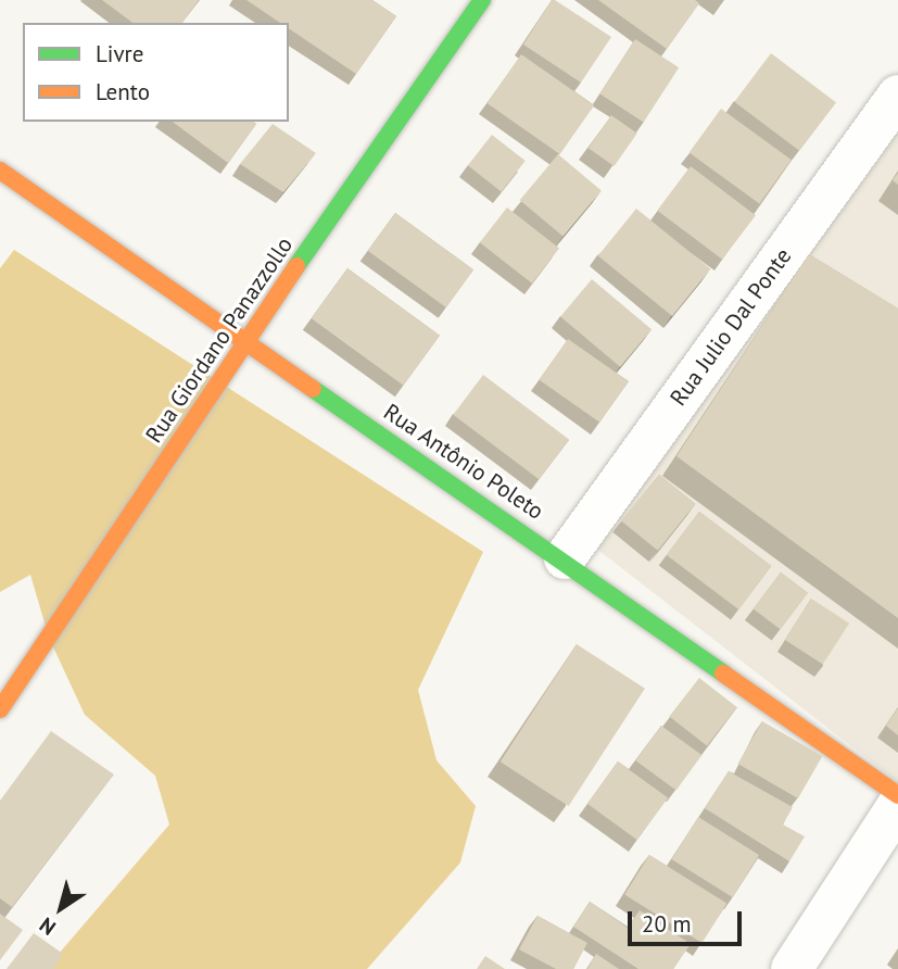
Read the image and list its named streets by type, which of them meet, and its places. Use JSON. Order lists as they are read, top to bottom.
{
  "streets": {
    "street": ["Rua Julio Dal Ponte", "Rua Giordano Panazzollo", "Rua Antônio Poleto"]
  },
  "crossings": [
    ["Rua Julio Dal Ponte", "Rua Antônio Poleto"],
    ["Rua Giordano Panazzollo", "Rua Antônio Poleto"]
  ],
  "legend": ["Livre", "Lento"],
  "scale_bar": "20 m",
  "north": "bottom left"
}
